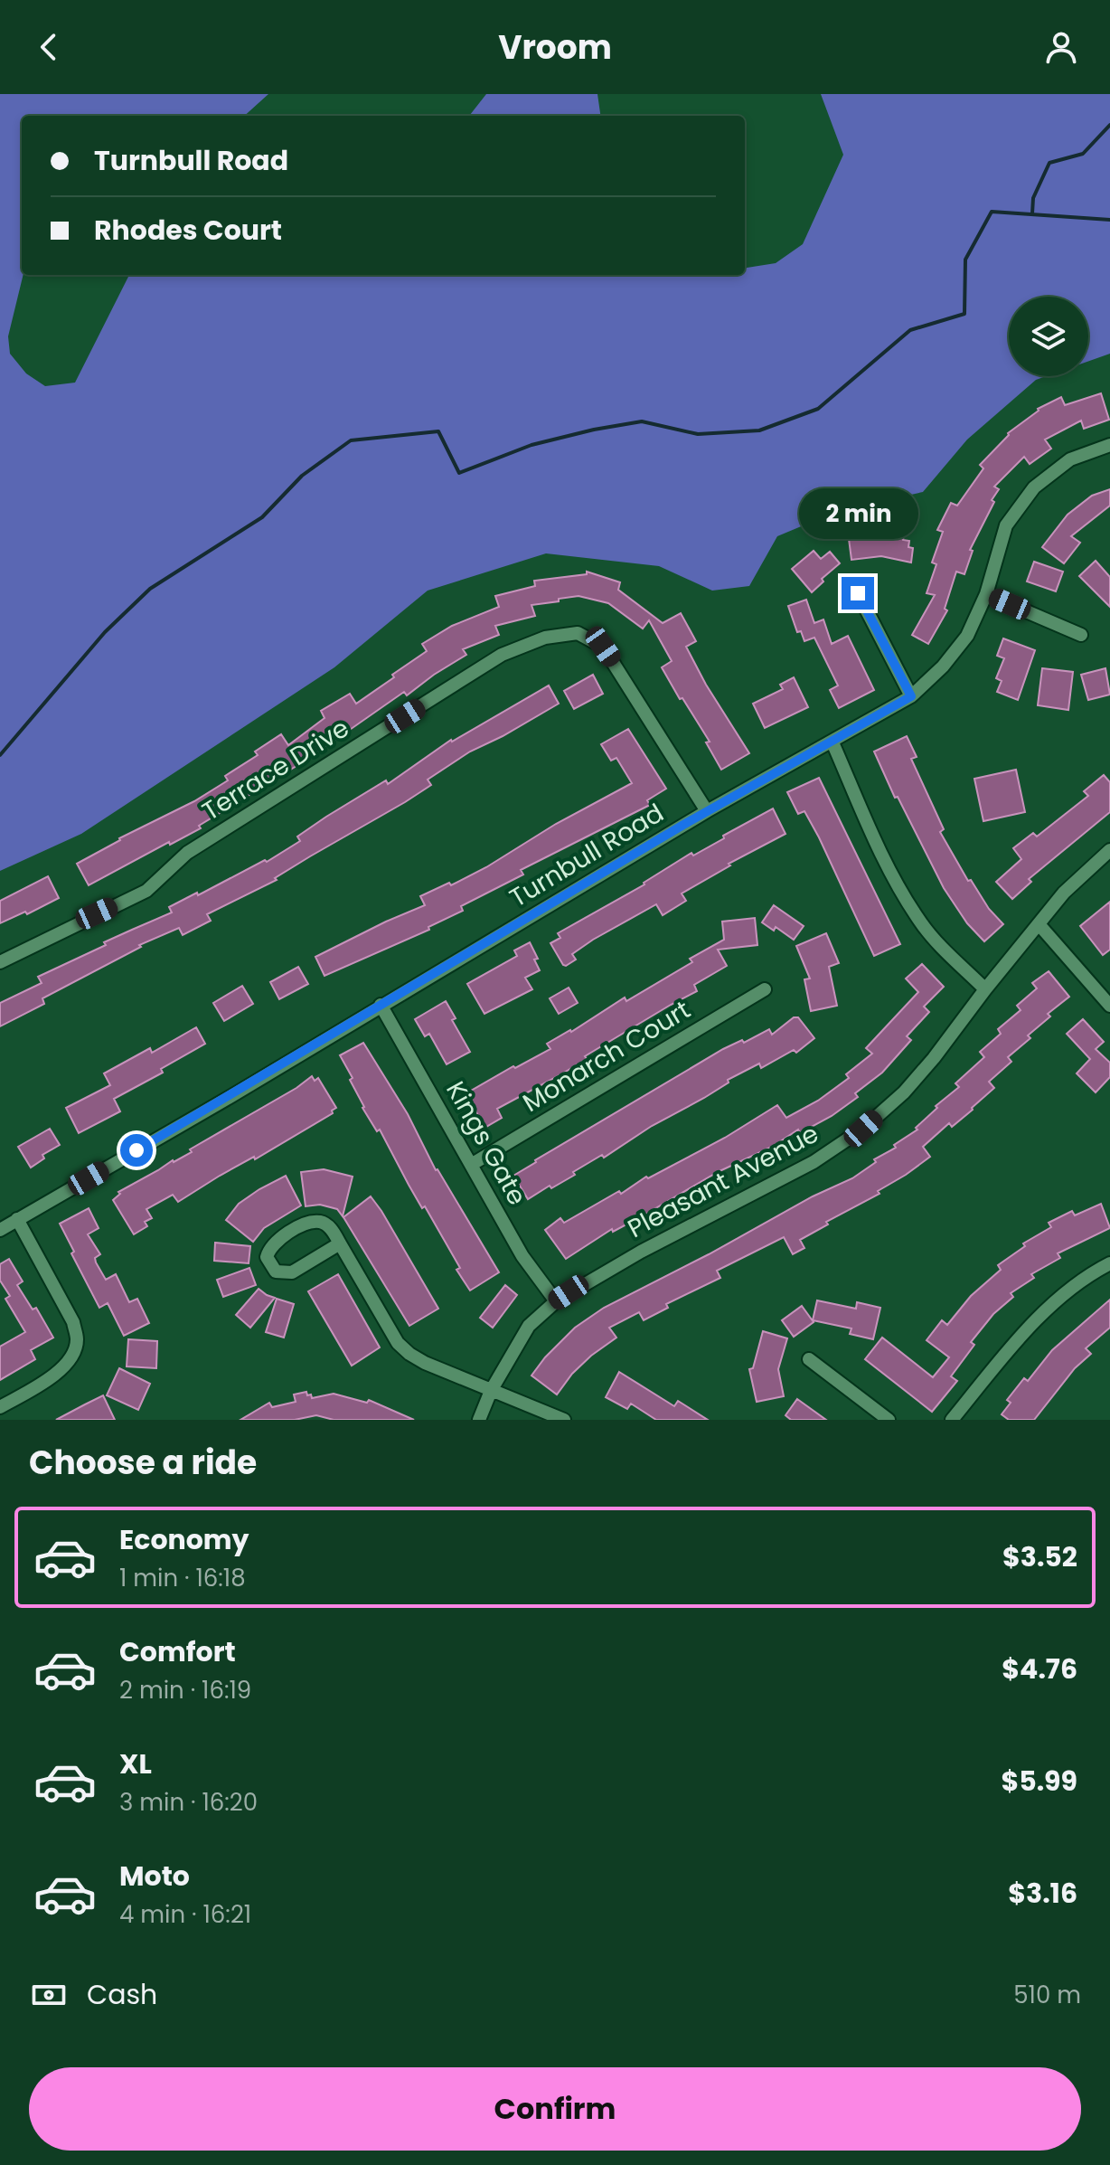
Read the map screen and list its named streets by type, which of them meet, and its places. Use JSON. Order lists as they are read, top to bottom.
{
  "streets": {
    "street": [
      "Terrace Drive",
      "Turnbull Road",
      "Monarch Court",
      "Kings Gate",
      "Pleasant Avenue"
    ]
  },
  "crossings": [
    ["Terrace Drive", "Turnbull Road"],
    ["Turnbull Road", "Kings Gate"],
    ["Monarch Court", "Kings Gate"],
    ["Kings Gate", "Pleasant Avenue"]
  ],
  "page": {
    "header": "Vroom",
    "banner": ["Turnbull Road", "Rhodes Court"],
    "bubble": "2 min",
    "heading": "Choose a ride",
    "list": [
      {
        "name": "Economy",
        "note": "1 min · 16:18",
        "value": "$3.52"
      },
      {
        "name": "Comfort",
        "note": "2 min · 16:19",
        "value": "$4.76"
      },
      {
        "name": "XL",
        "note": "3 min · 16:20",
        "value": "$5.99"
      },
      {
        "name": "Moto",
        "note": "4 min · 16:21",
        "value": "$3.16"
      }
    ],
    "pay": ["Cash", "510 m"],
    "buttons": "Confirm"
  }
}
